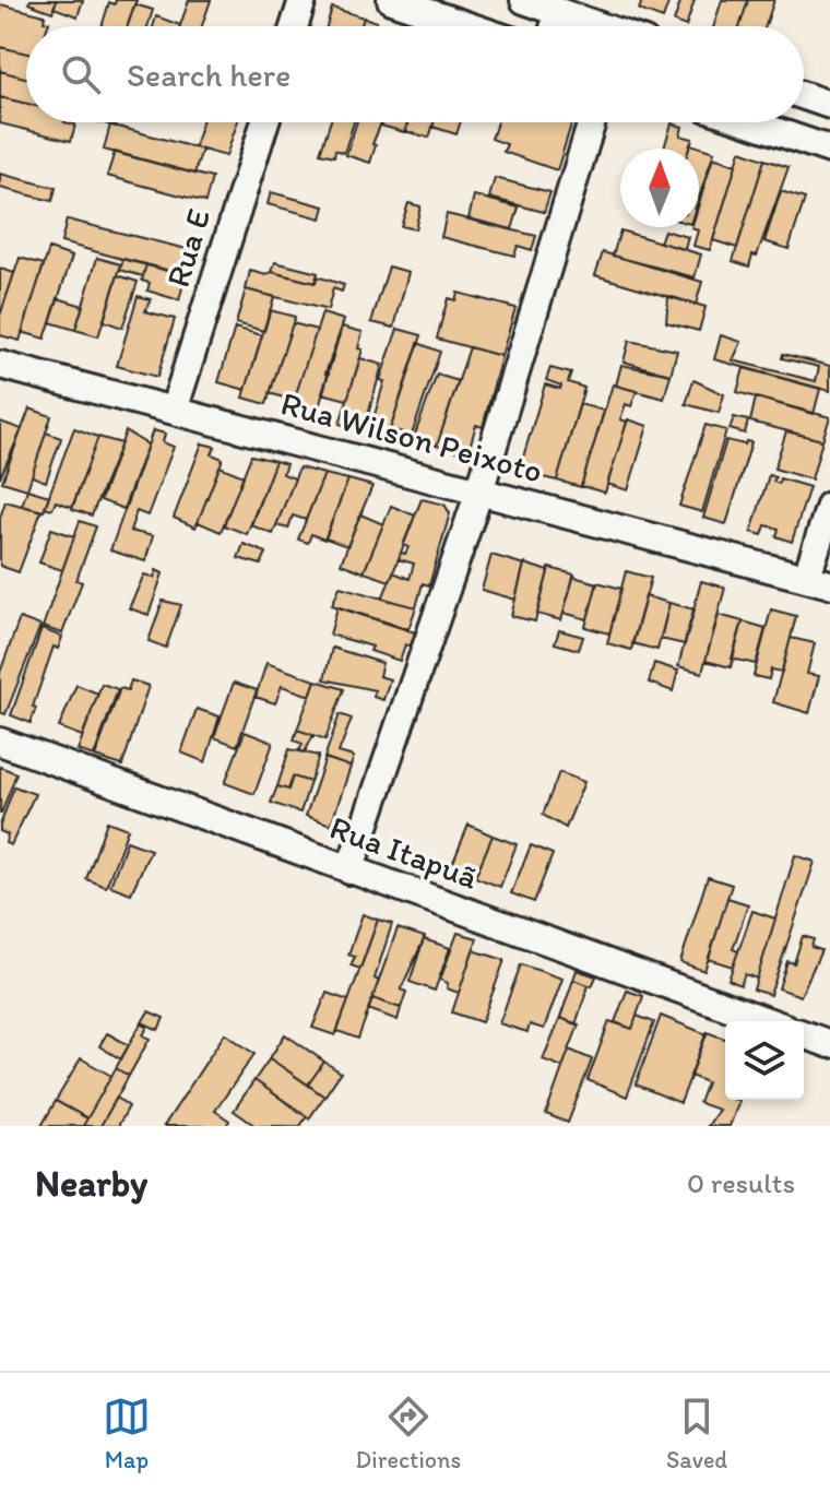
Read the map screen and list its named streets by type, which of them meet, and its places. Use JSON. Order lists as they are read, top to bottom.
{
  "streets": {
    "street": ["Rua E", "Rua Wilson Peixoto", "Rua Itapuã"]
  },
  "crossings": [
    ["Rua E", "Rua Wilson Peixoto"]
  ],
  "north": "top",
  "page": {
    "search": "Search here",
    "heading": ["Nearby", "0 results"],
    "nav": ["Map", "Directions", "Saved"]
  }
}
